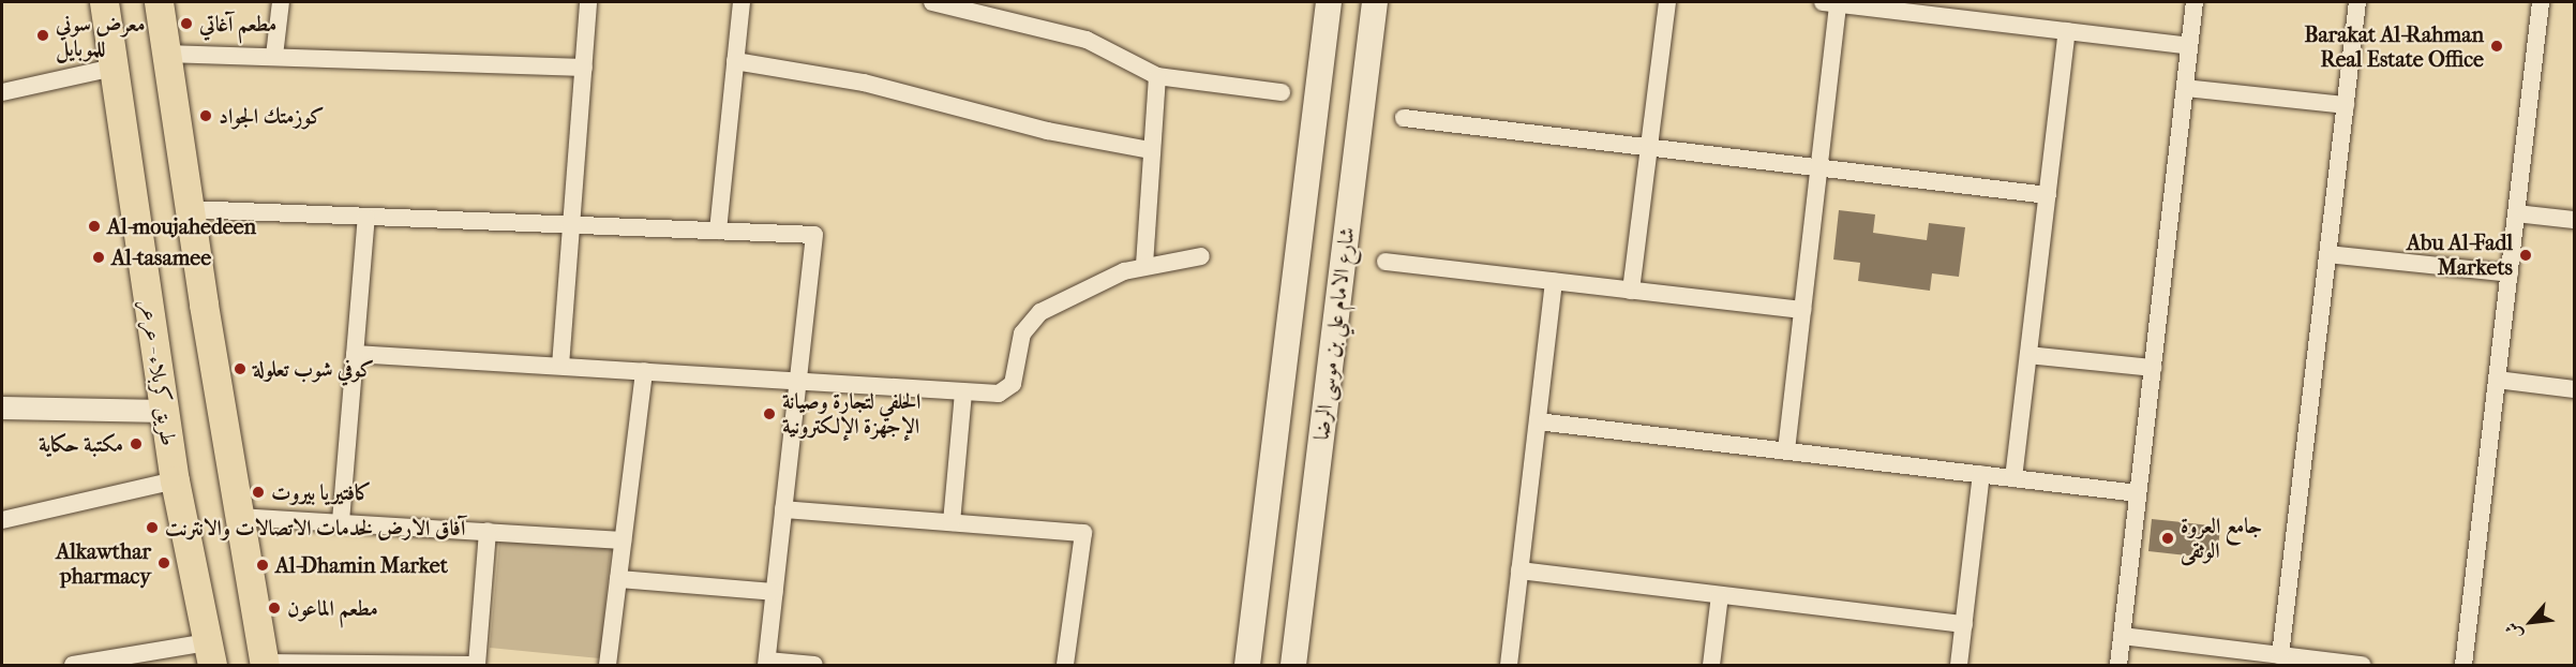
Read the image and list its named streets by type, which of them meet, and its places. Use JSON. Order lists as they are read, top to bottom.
{
  "streets": {
    "main road": ["شارع الامام علي بن موسى الرضا", "طريق كربلاء - عرعر"]
  },
  "places": [
    "مطعم آغاتي",
    "معرض سوني للموبايل",
    "Barakat Al-Rahman Real Estate Office",
    "كوزمتك الجواد",
    "Al-moujahedeen",
    "Abu Al-Fadl Markets",
    "Al-tasamee",
    "كوفي شوب تعلولة",
    "الحلفي لتجارة وصيانة الإجهزة الإلكترونية",
    "مكتبة حكاية",
    "كافتيريا بيروت",
    "آفاق الارض لخدمات الاتصالات والانترنت",
    "جامع العروة الوثقى",
    "Alkawthar pharmacy",
    "Al-Dhamin Market",
    "مطعم الماعون"
  ],
  "north": "bottom left"
}
